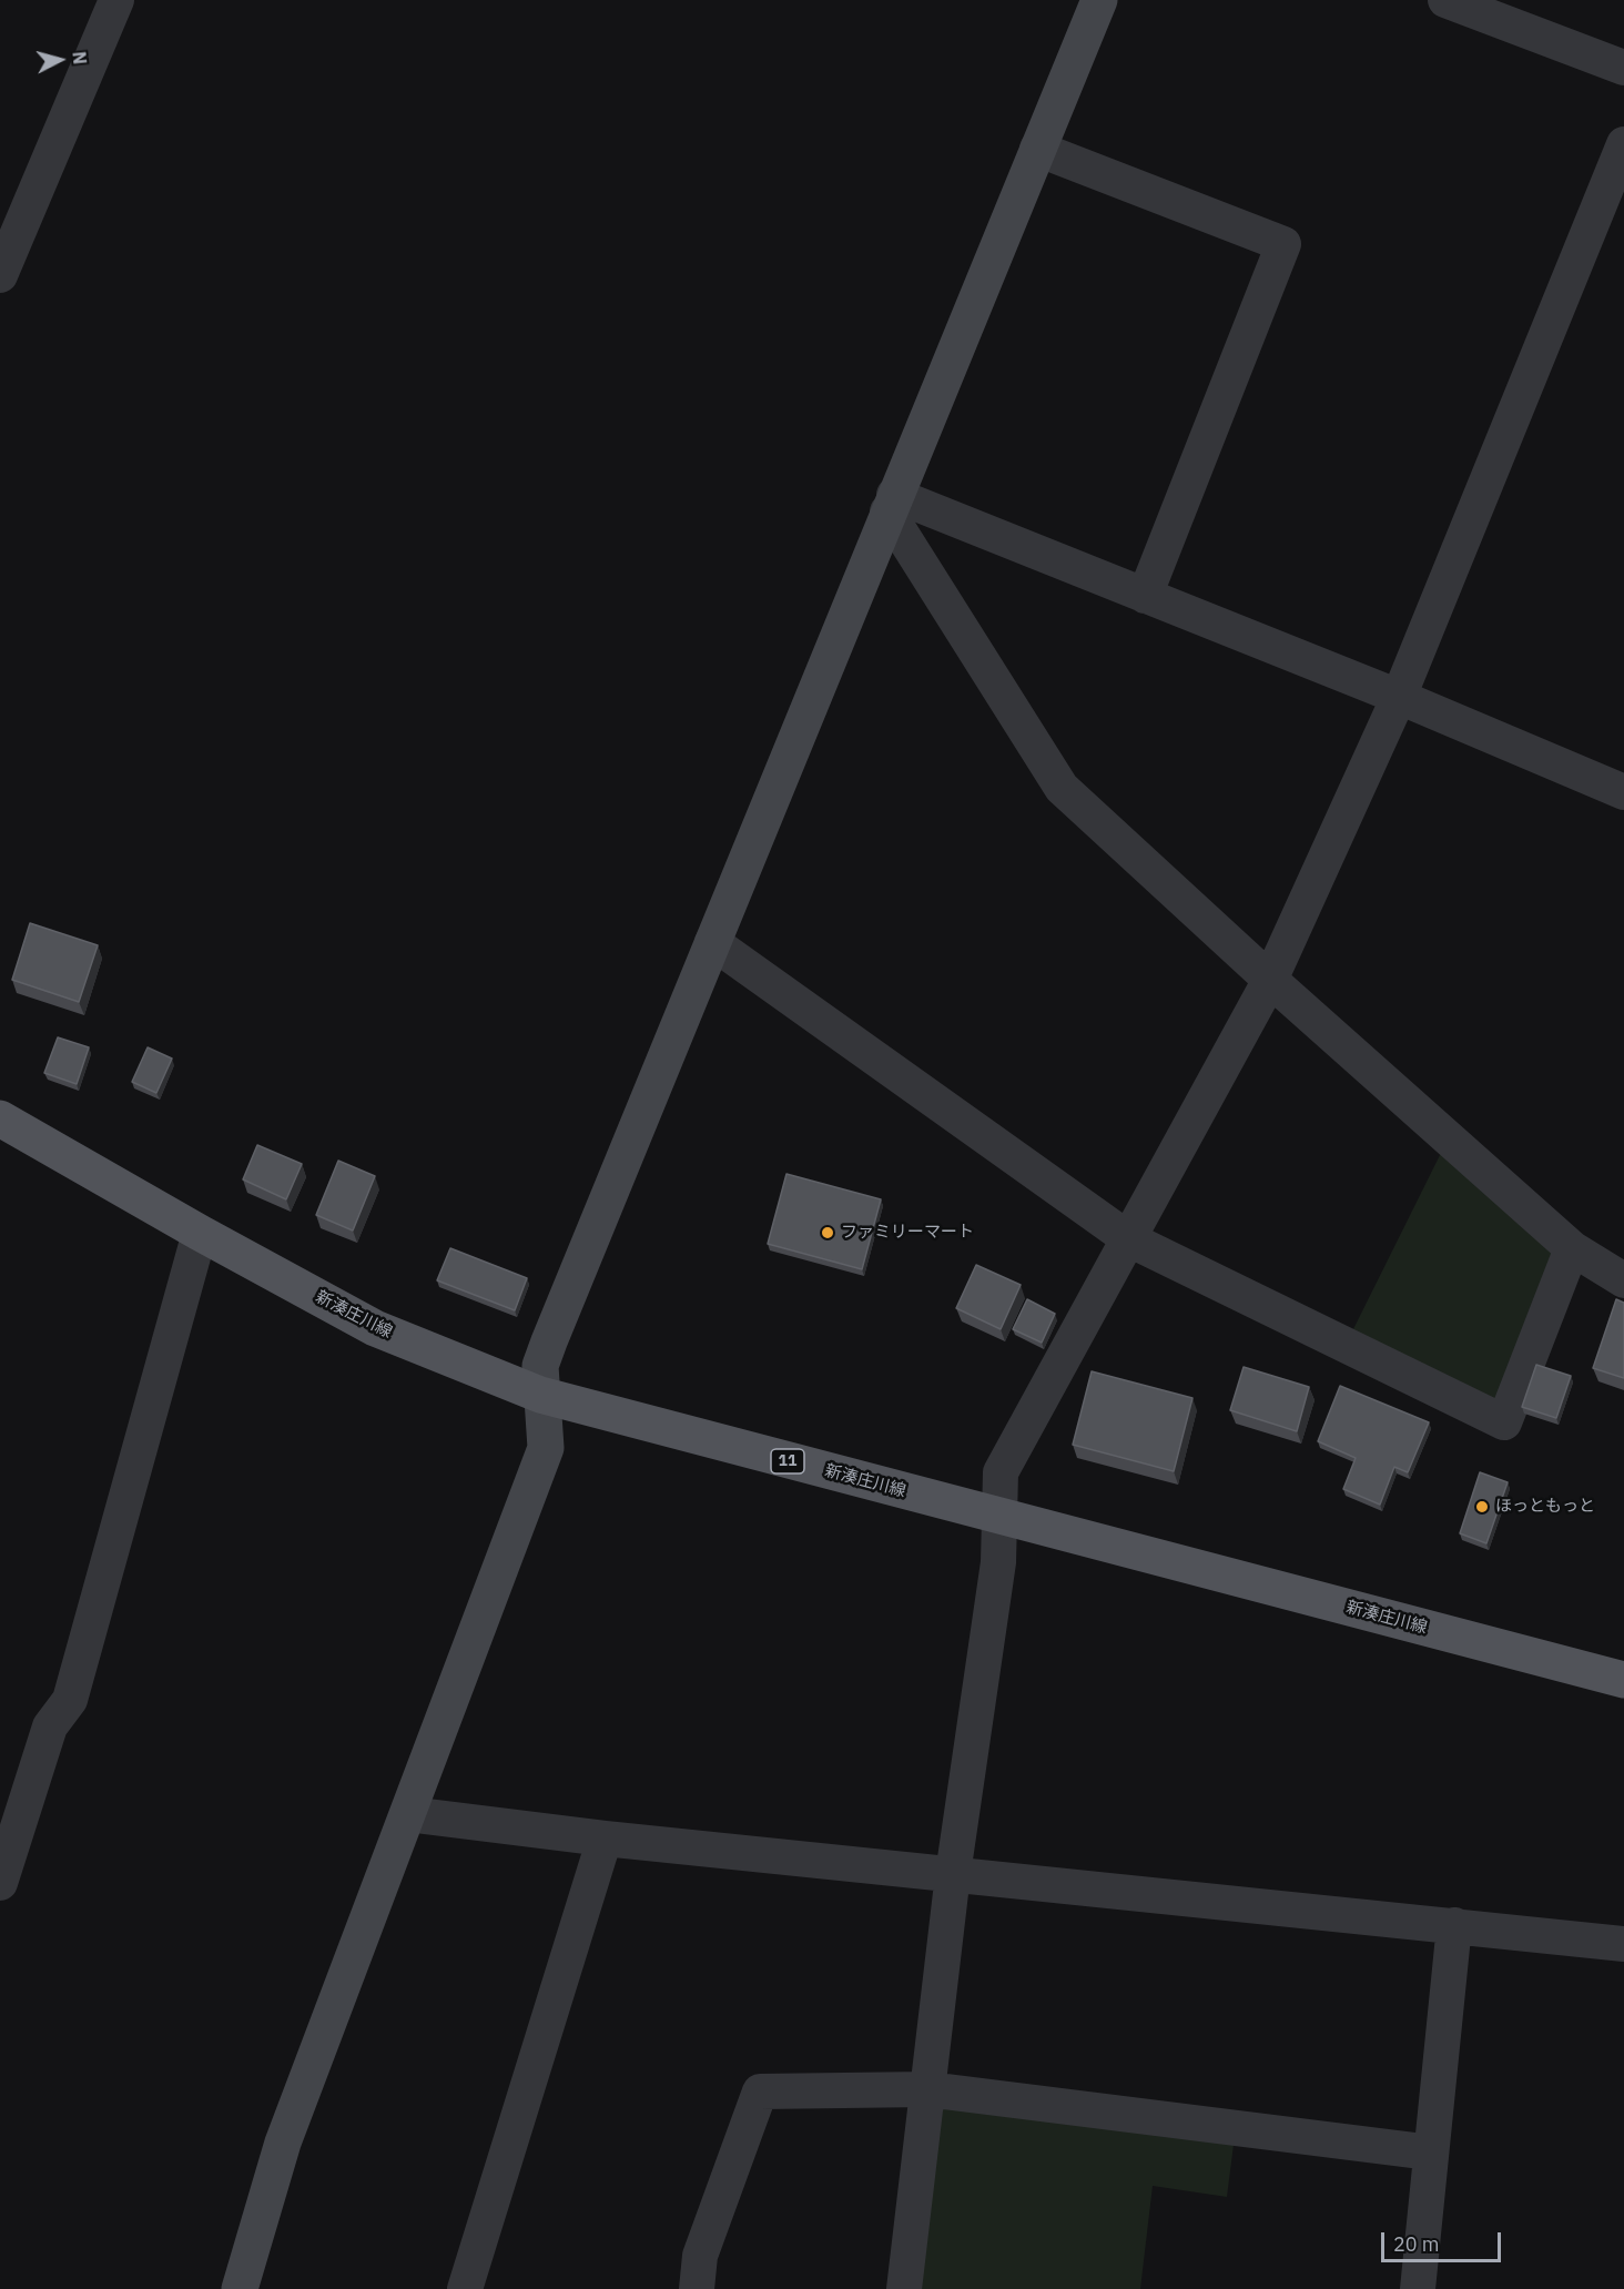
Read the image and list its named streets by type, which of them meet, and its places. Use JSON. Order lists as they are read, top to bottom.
{
  "streets": {
    "main road": ["新湊庄川線", "11"]
  },
  "places": ["ファミリーマート", "ほっともっと"],
  "scale_bar": "20 m",
  "north": "right"
}
